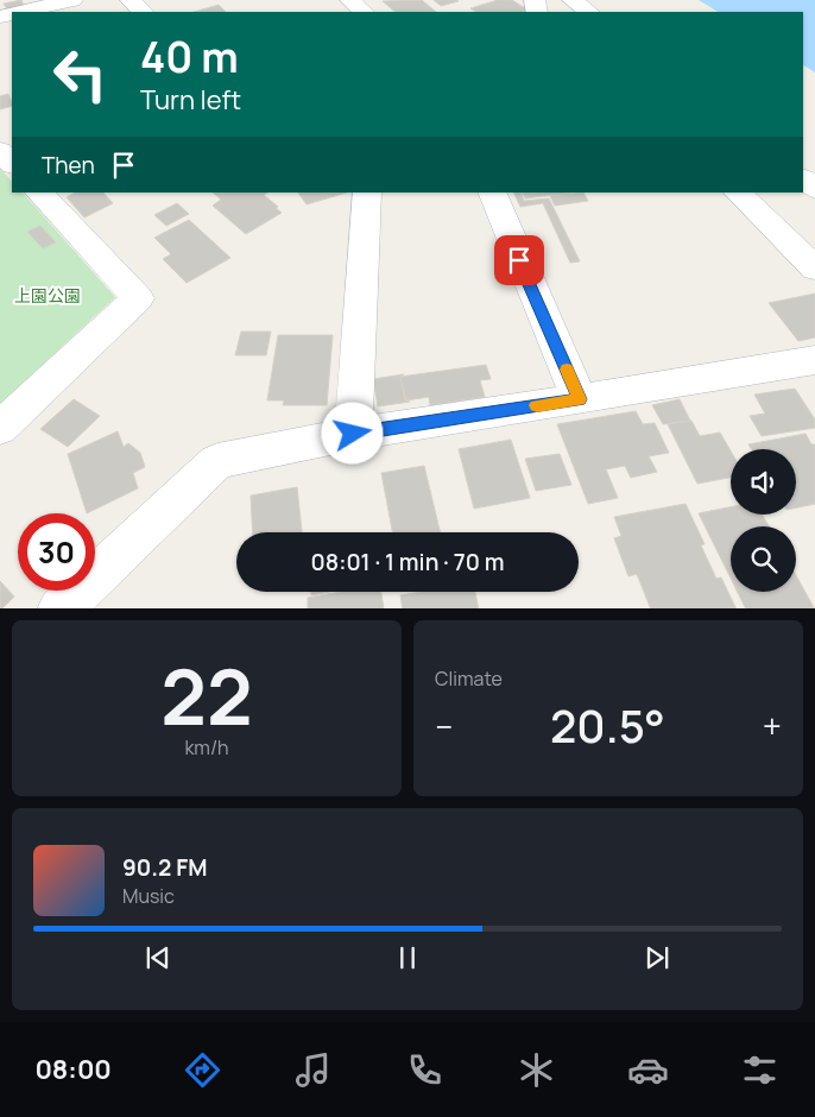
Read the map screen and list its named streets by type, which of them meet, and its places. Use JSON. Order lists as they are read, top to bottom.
{
  "parks": ["上園公園"],
  "page": {
    "turn": ["40 m", "Turn left"],
    "then": "Then",
    "limit": "30",
    "trip": "08:01 · 1 min · 70 m",
    "tile": [
      ["22", "km/h"],
      "Climate"
    ],
    "heat": ["−", "20.5°", "+"],
    "song": ["90.2 FM", "Music"],
    "tabs": "08:00"
  }
}
